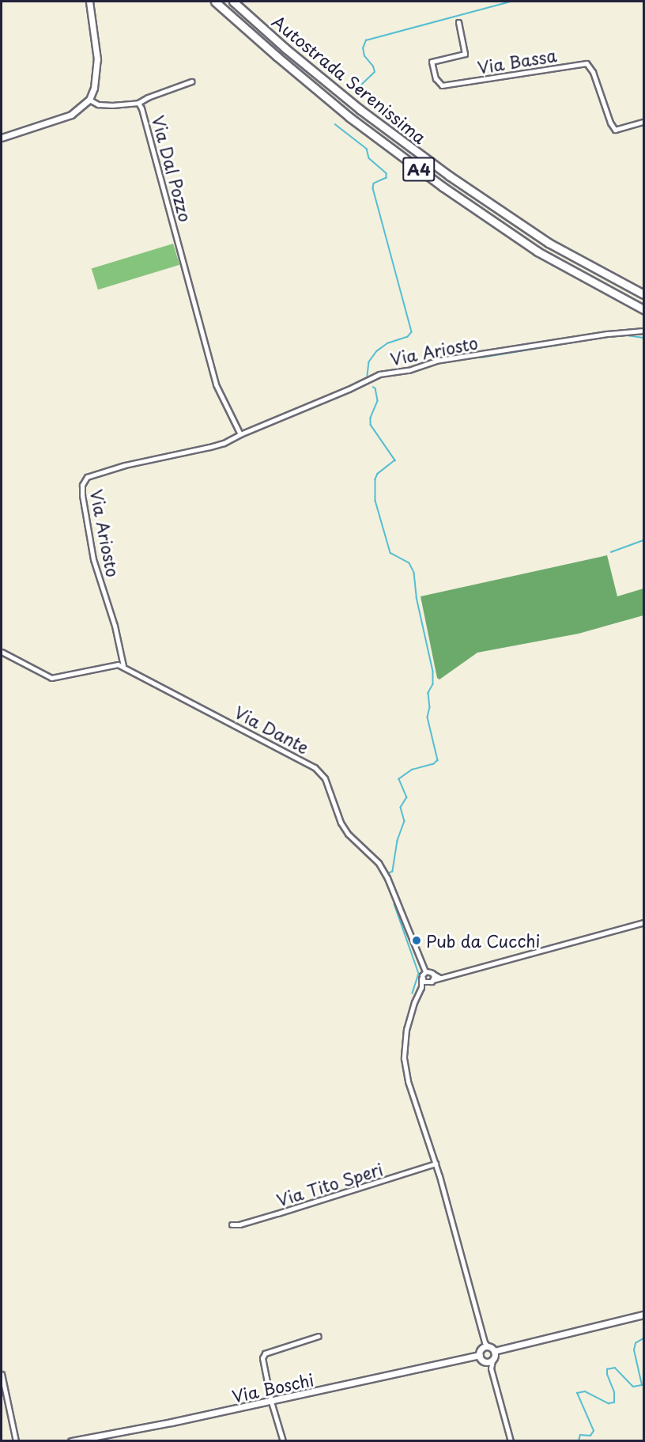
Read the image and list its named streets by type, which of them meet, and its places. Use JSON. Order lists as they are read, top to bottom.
{
  "streets": {
    "highway": ["Autostrada Serenissima", "A4"],
    "street": [
      "Via Bassa",
      "Via Dal Pozzo",
      "Via Ariosto",
      "Via Dante",
      "Via Tito Speri",
      "Via Boschi"
    ]
  },
  "crossings": [
    ["Via Dal Pozzo", "Via Ariosto"],
    ["Via Ariosto", "Via Dante"]
  ],
  "places": ["Pub da Cucchi"]
}
